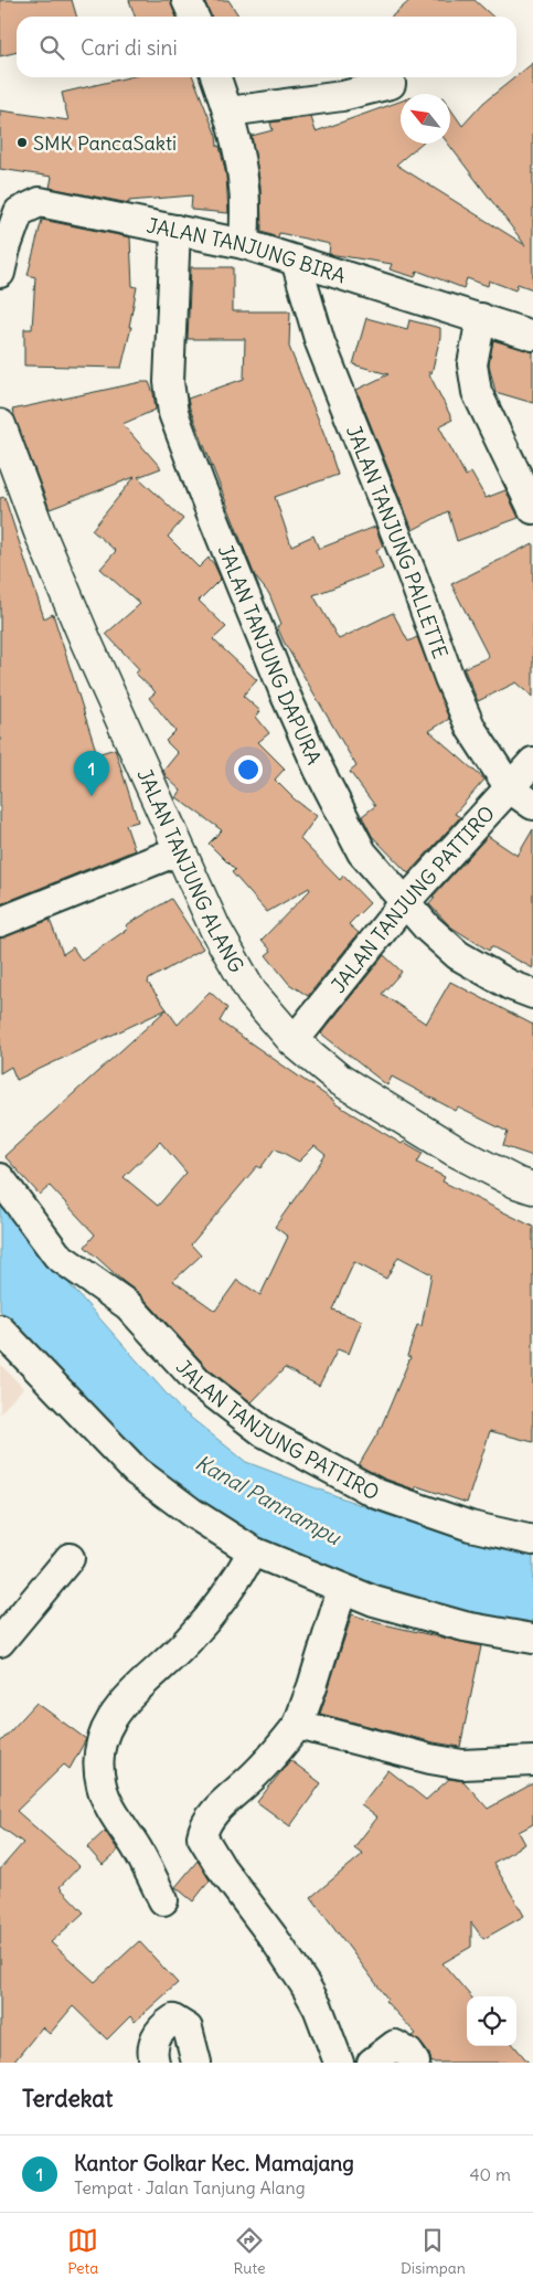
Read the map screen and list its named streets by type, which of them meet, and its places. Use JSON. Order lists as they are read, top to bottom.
{
  "streets": {
    "street": [
      "JALAN TANJUNG BIRA",
      "JALAN TANJUNG PALLETTE",
      "JALAN TANJUNG DAPURA",
      "JALAN TANJUNG ALANG",
      "JALAN TANJUNG PATTIRO"
    ]
  },
  "crossings": [
    ["JALAN TANJUNG BIRA", "JALAN TANJUNG PALLETTE"],
    ["JALAN TANJUNG BIRA", "JALAN TANJUNG DAPURA"],
    ["JALAN TANJUNG PALLETTE", "JALAN TANJUNG PATTIRO"],
    ["JALAN TANJUNG DAPURA", "JALAN TANJUNG PATTIRO"],
    ["JALAN TANJUNG ALANG", "JALAN TANJUNG PATTIRO"]
  ],
  "water": ["Kanal Pannampu"],
  "places": ["SMK PancaSakti"],
  "north": "top left",
  "page": {
    "search": "Cari di sini",
    "pins": "1",
    "heading": "Terdekat",
    "list": [
      {
        "mark": "1",
        "name": "Kantor Golkar Kec. Mamajang",
        "note": "Tempat · Jalan Tanjung Alang",
        "value": "40 m"
      }
    ],
    "nav": ["Peta", "Rute", "Disimpan"]
  }
}
